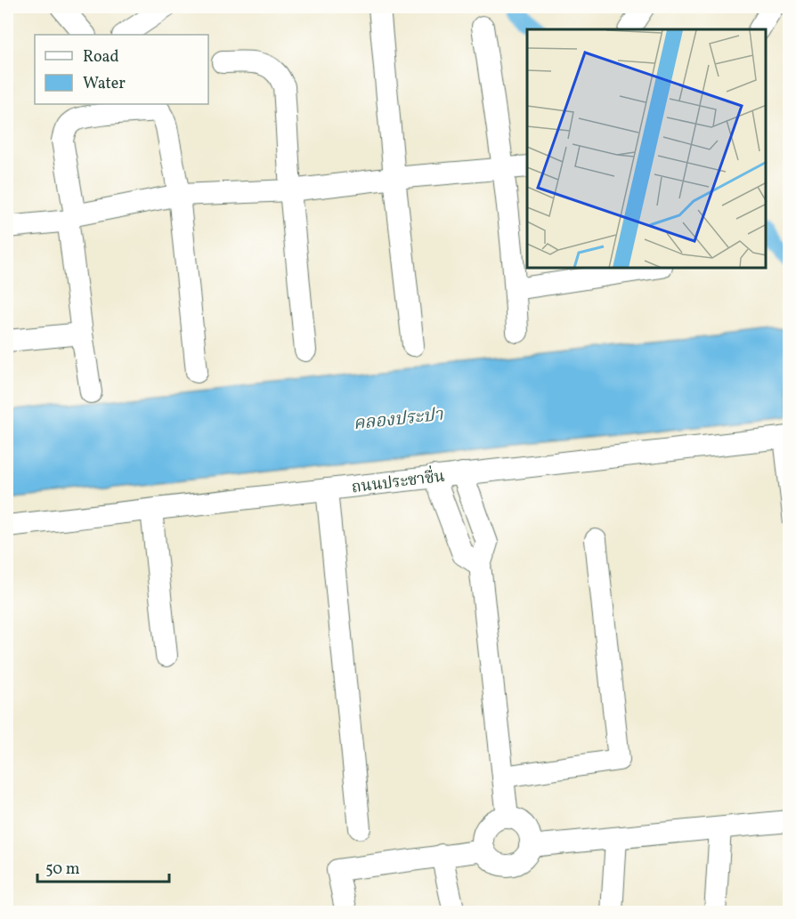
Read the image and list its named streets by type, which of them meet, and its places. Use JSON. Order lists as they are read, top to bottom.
{
  "streets": {
    "street": ["ถนนประชาชื่น"]
  },
  "water": ["คลองประปา"],
  "legend": ["Road", "Water"],
  "scale_bar": "50 m"
}
